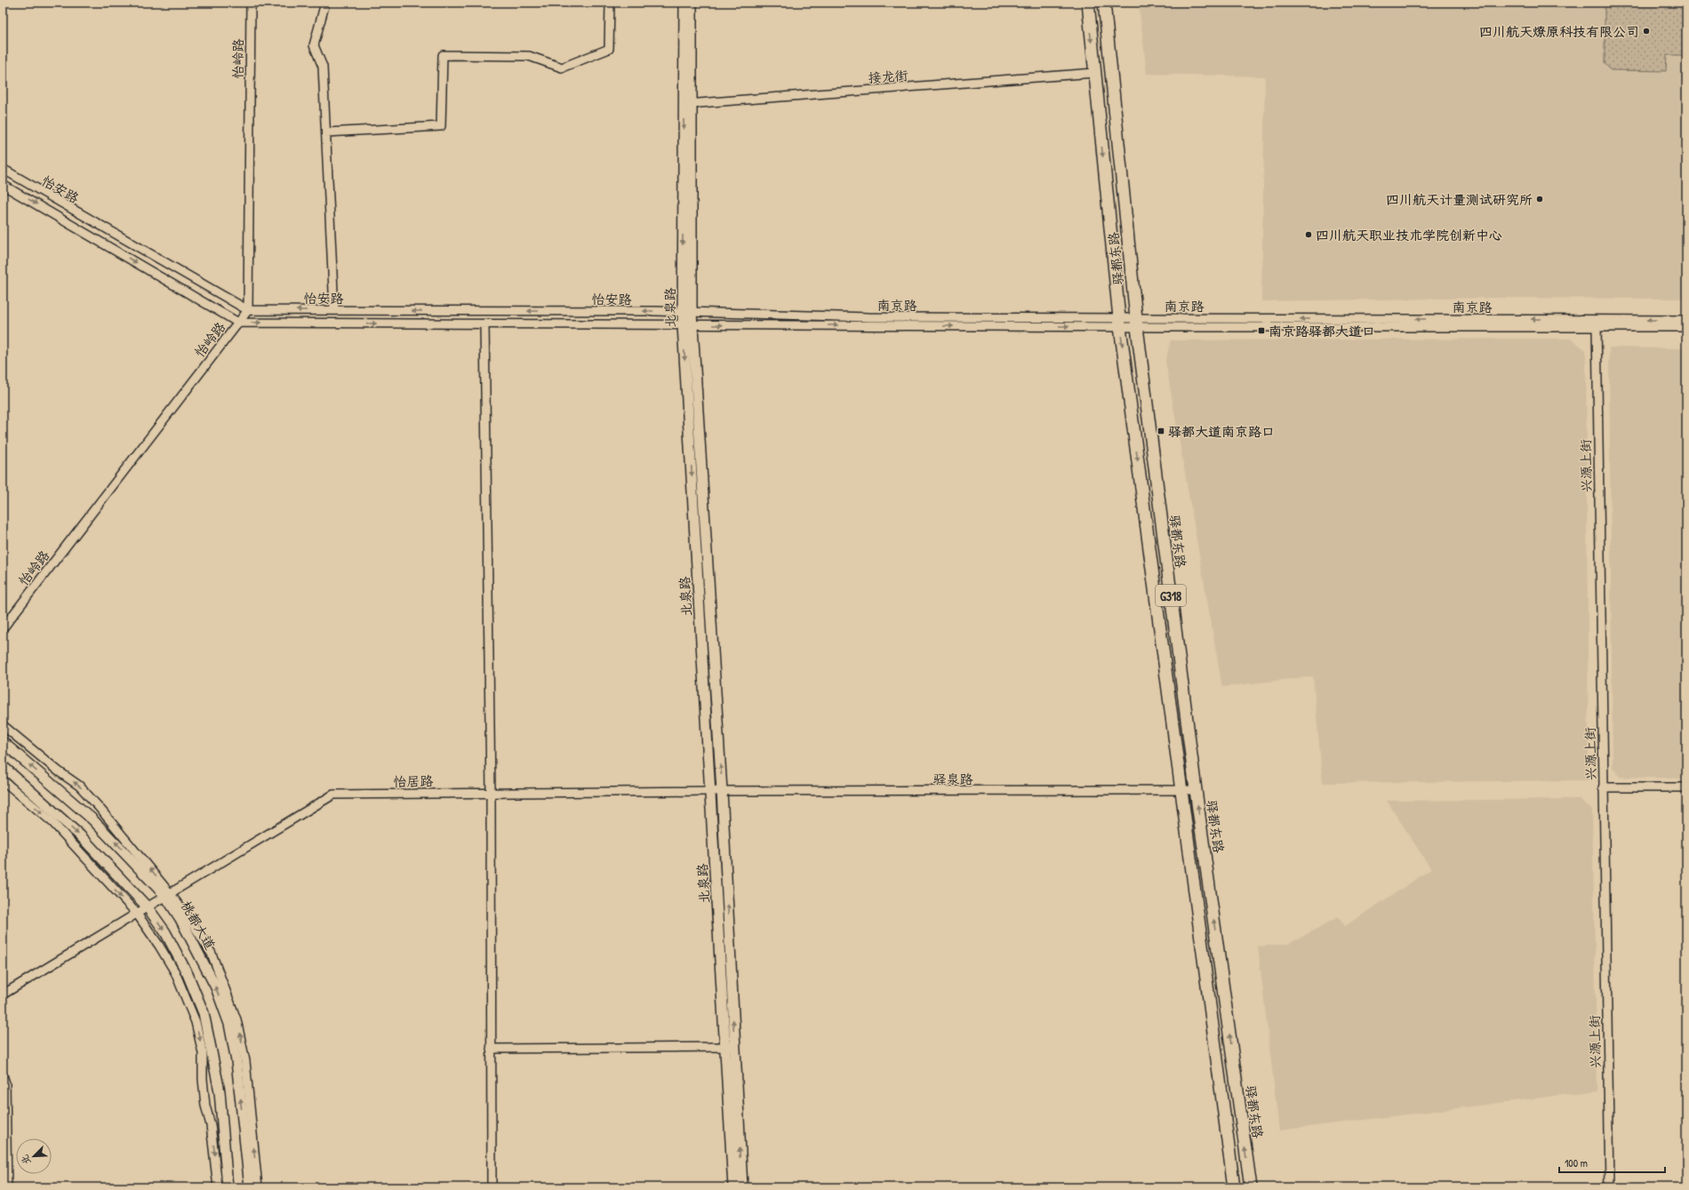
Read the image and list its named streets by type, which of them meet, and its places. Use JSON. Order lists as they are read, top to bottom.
{
  "streets": {
    "highway": ["驿都东路", "G318"],
    "main road": ["北泉路", "桃都大道"],
    "street": [
      "怡岭路",
      "接龙街",
      "怡安路",
      "南京路",
      "兴源上街",
      "驿泉路",
      "怡居路"
    ]
  },
  "crossings": [
    ["怡岭路", "怡安路"],
    ["接龙街", "驿都东路"],
    ["接龙街", "北泉路"],
    ["怡安路", "驿都东路"],
    ["怡安路", "南京路"],
    ["怡安路", "北泉路"],
    ["驿都东路", "南京路"],
    ["驿都东路", "驿泉路"],
    ["南京路", "北泉路"],
    ["南京路", "兴源上街"],
    ["北泉路", "驿泉路"],
    ["北泉路", "怡居路"],
    ["驿泉路", "怡居路"],
    ["怡居路", "桃都大道"]
  ],
  "places": {
    "other": ["四川航天燎原科技有限公司", "四川航天计量测试研究所", "四川航天职业技术学院创新中心"],
    "transit": ["南京路驿都大道口", "驿都大道南京路口"]
  },
  "scale_bar": "100 m",
  "north": "bottom left"
}
